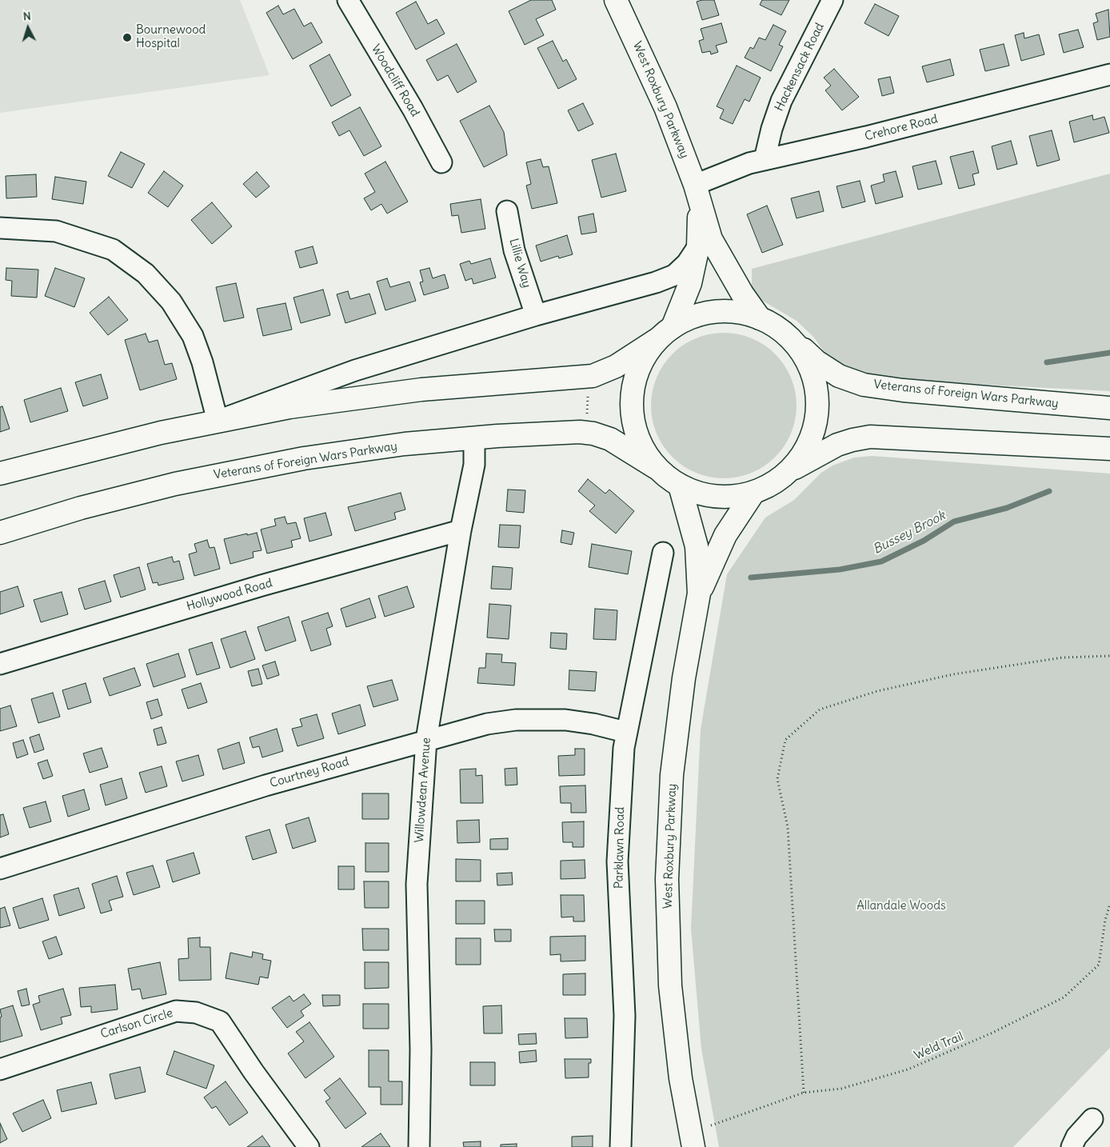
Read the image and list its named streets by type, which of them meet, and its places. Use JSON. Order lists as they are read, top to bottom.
{
  "streets": {
    "main road": ["West Roxbury Parkway", "Veterans of Foreign Wars Parkway"],
    "street": [
      "Hackensack Road",
      "Woodcliff Road",
      "Crehore Road",
      "Lillie Way",
      "Hollywood Road",
      "Courtney Road",
      "Willowdean Avenue",
      "Parklawn Road",
      "Carlson Circle"
    ],
    "path": ["Weld Trail"]
  },
  "crossings": [
    ["Hackensack Road", "Crehore Road"],
    ["West Roxbury Parkway", "Crehore Road"],
    ["West Roxbury Parkway", "Veterans of Foreign Wars Parkway"],
    ["Veterans of Foreign Wars Parkway", "Willowdean Avenue"],
    ["Hollywood Road", "Willowdean Avenue"],
    ["Courtney Road", "Willowdean Avenue"],
    ["Courtney Road", "Parklawn Road"]
  ],
  "water": ["Bussey Brook"],
  "parks": ["Allandale Woods"],
  "places": ["Bournewood Hospital"],
  "north": "top"
}
